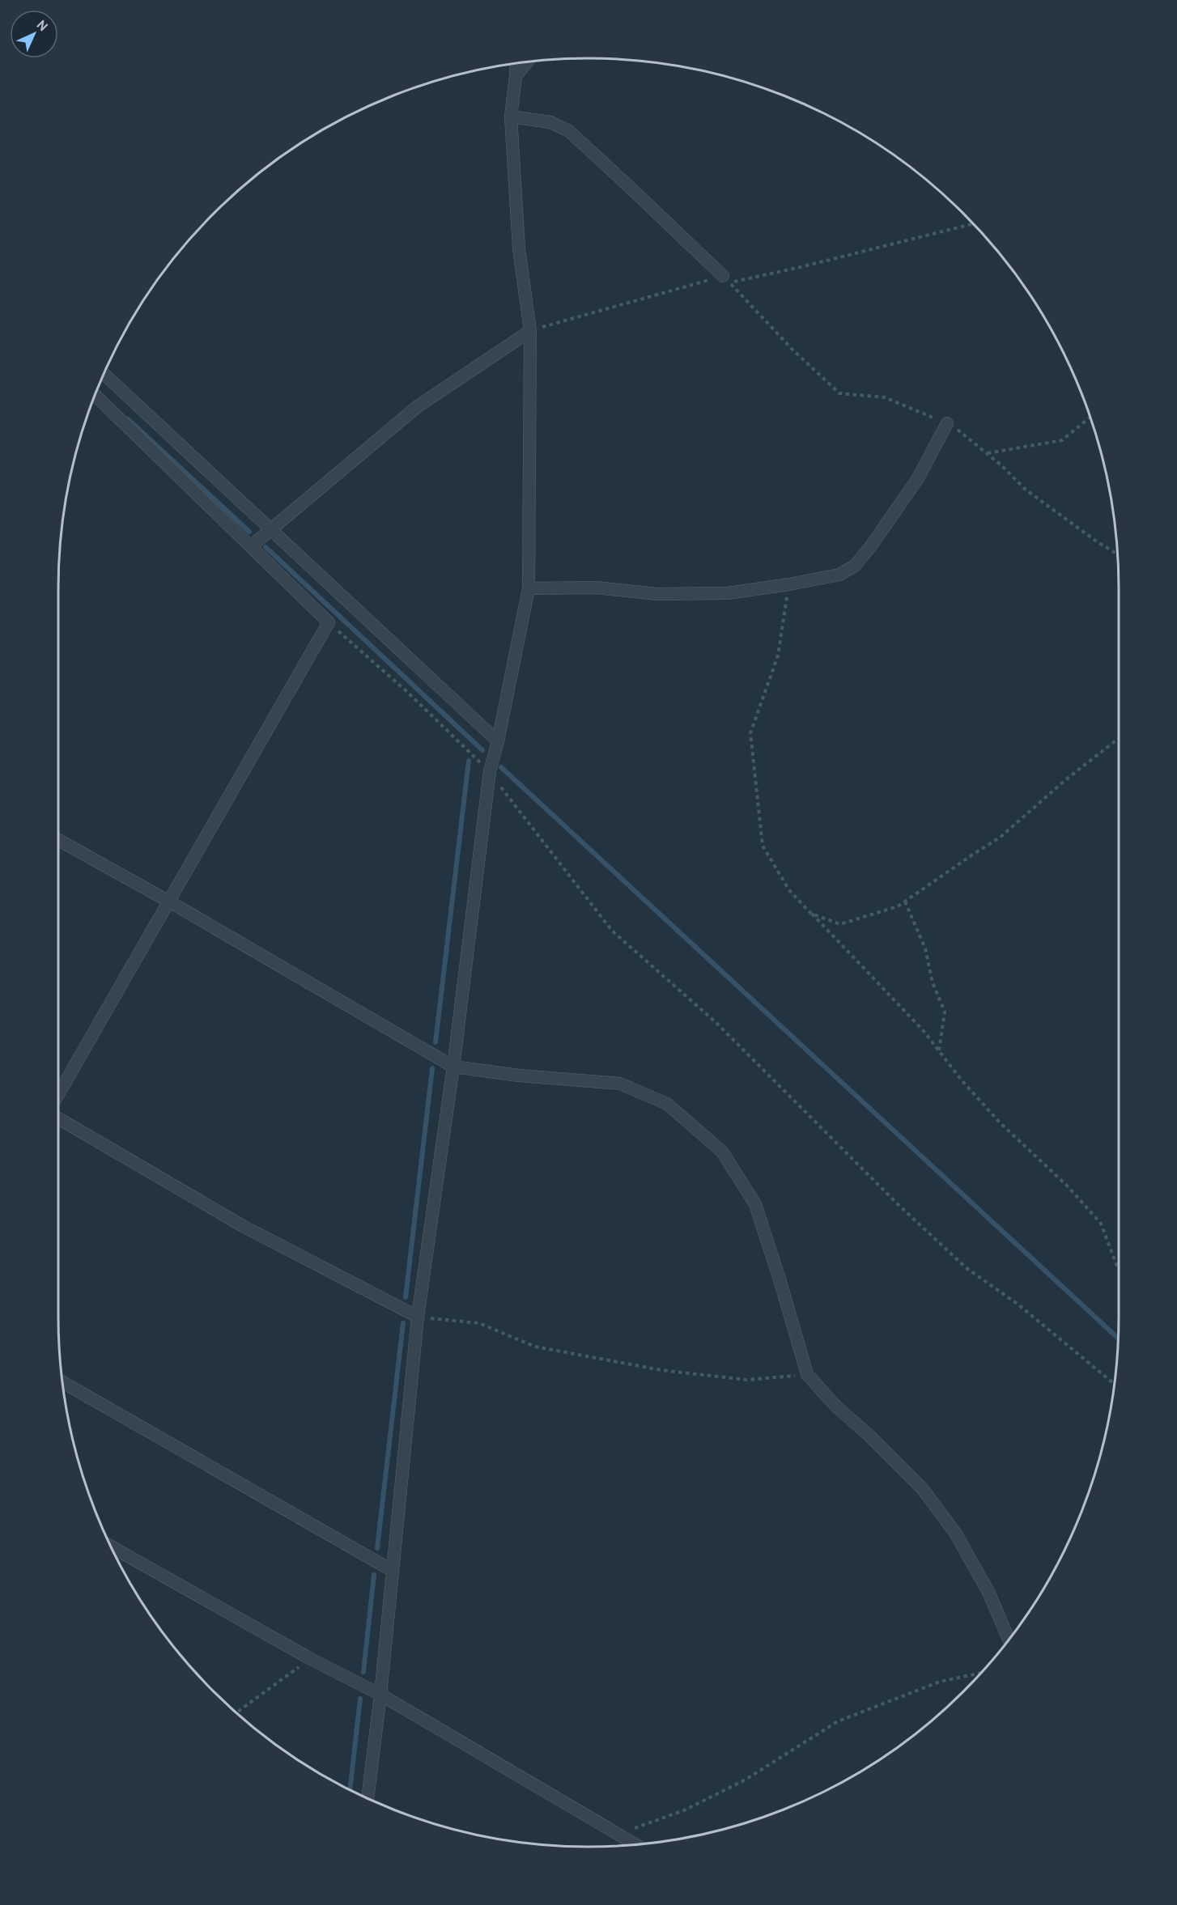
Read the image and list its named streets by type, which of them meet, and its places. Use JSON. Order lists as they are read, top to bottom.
{
  "north": "top right"
}
